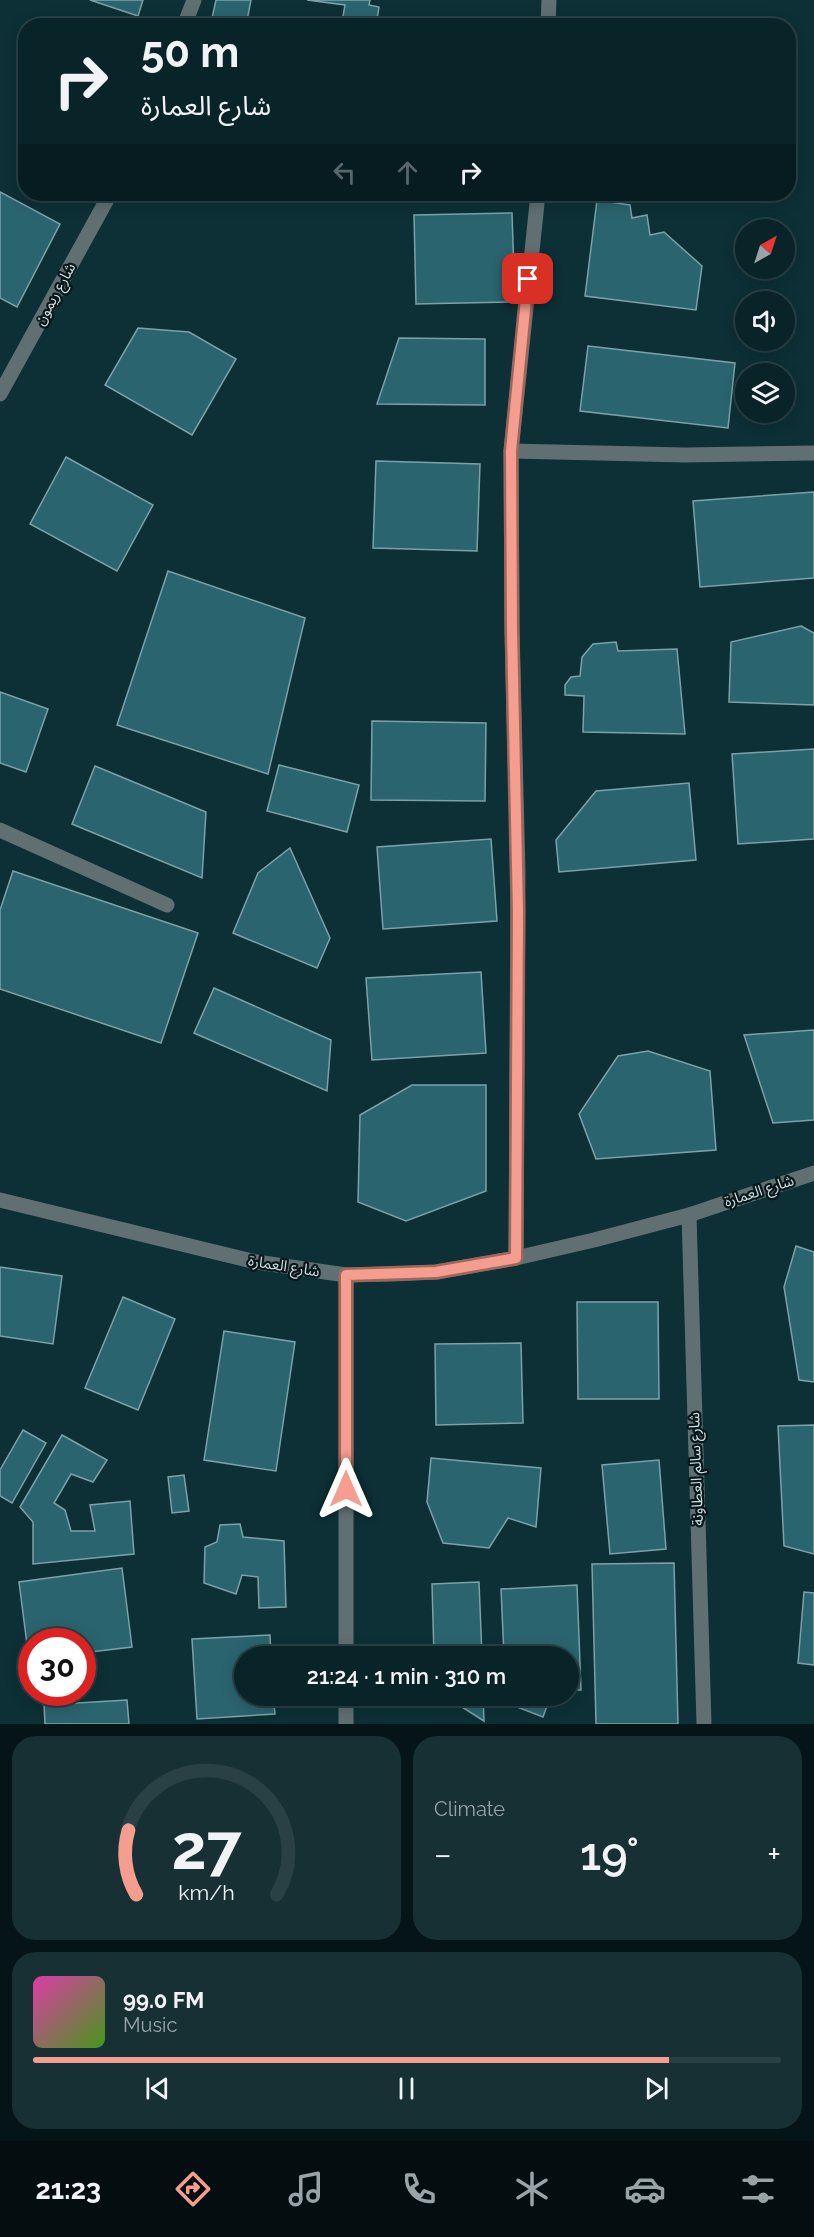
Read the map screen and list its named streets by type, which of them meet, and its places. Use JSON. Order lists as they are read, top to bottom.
{
  "streets": {
    "street": ["شارع ريمون", "شارع العمارة", "شارع سالم العطاونة"]
  },
  "crossings": [
    ["شارع العمارة", "شارع سالم العطاونة"]
  ],
  "north": "top right",
  "page": {
    "turn": ["50 m", "شارع العمارة"],
    "limit": "30",
    "trip": "21:24 · 1 min · 310 m",
    "tile": "Climate",
    "heat": ["−", "19°", "+"],
    "song": ["99.0 FM", "Music"],
    "tabs": "21:23",
    "gauge": ["27", "km/h"]
  }
}
